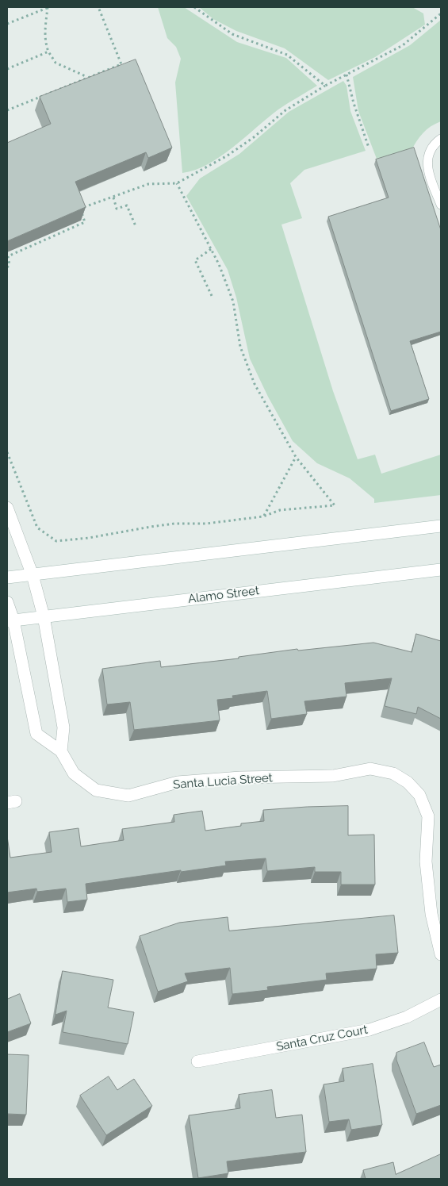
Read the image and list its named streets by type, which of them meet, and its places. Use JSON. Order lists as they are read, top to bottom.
{
  "streets": {
    "street": ["Alamo Street", "Santa Lucia Street", "Santa Cruz Court"]
  },
  "crossings": [
    ["Alamo Street", "Santa Lucia Street"]
  ]
}
